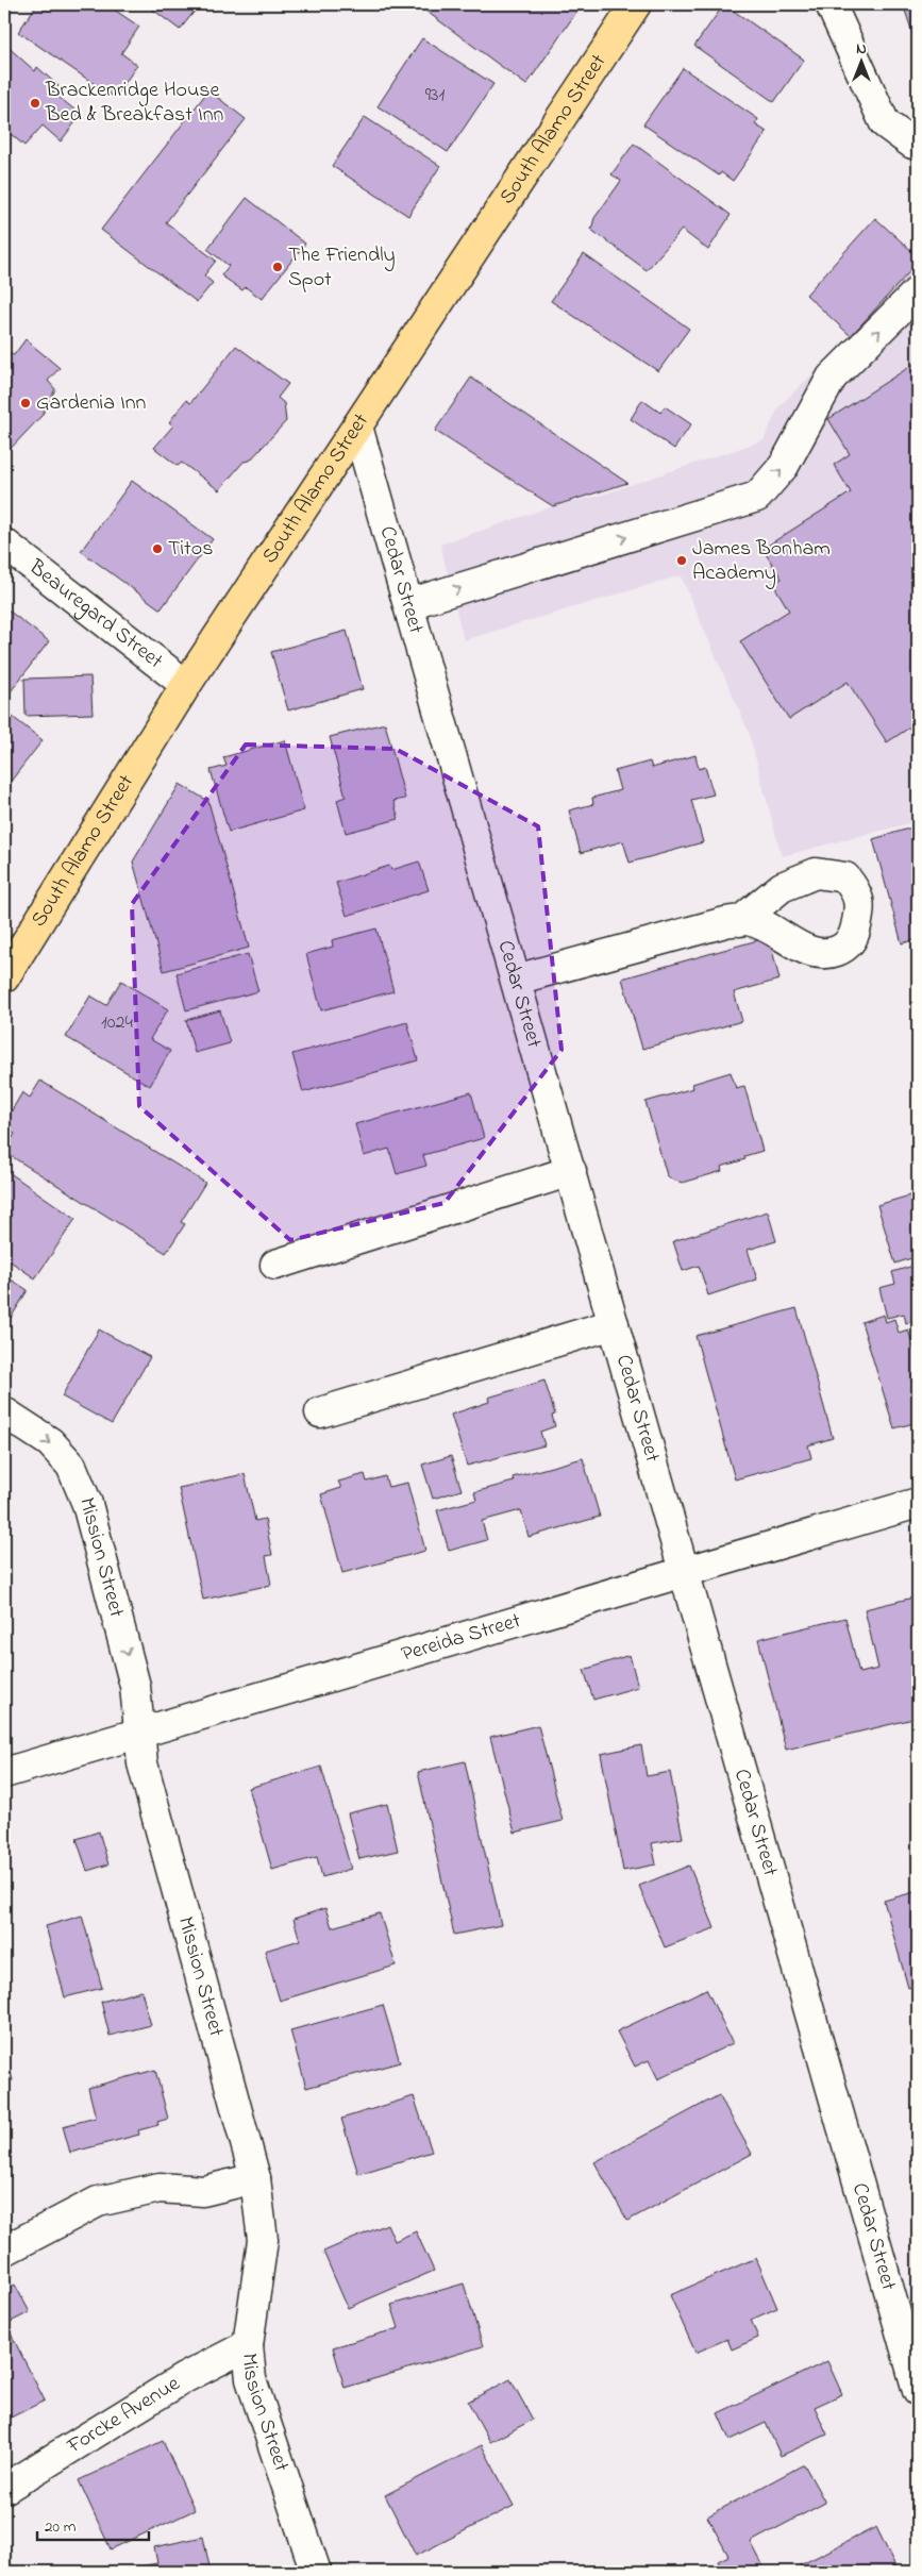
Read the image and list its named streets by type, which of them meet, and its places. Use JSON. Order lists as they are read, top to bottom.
{
  "streets": {
    "main road": ["South Alamo Street"],
    "street": [
      "Cedar Street",
      "Beauregard Street",
      "Mission Street",
      "Pereida Street",
      "Forcke Avenue"
    ]
  },
  "crossings": [
    ["South Alamo Street", "Cedar Street"],
    ["South Alamo Street", "Beauregard Street"],
    ["Cedar Street", "Pereida Street"],
    ["Mission Street", "Pereida Street"],
    ["Mission Street", "Forcke Avenue"]
  ],
  "places": [
    "Brackenridge House Bed & Breakfast Inn",
    "The Friendly Spot",
    "Gardenia Inn",
    "Titos",
    "James Bonham Academy"
  ],
  "house_numbers": ["931", "1024"],
  "scale_bar": "20 m",
  "north": "top"
}
